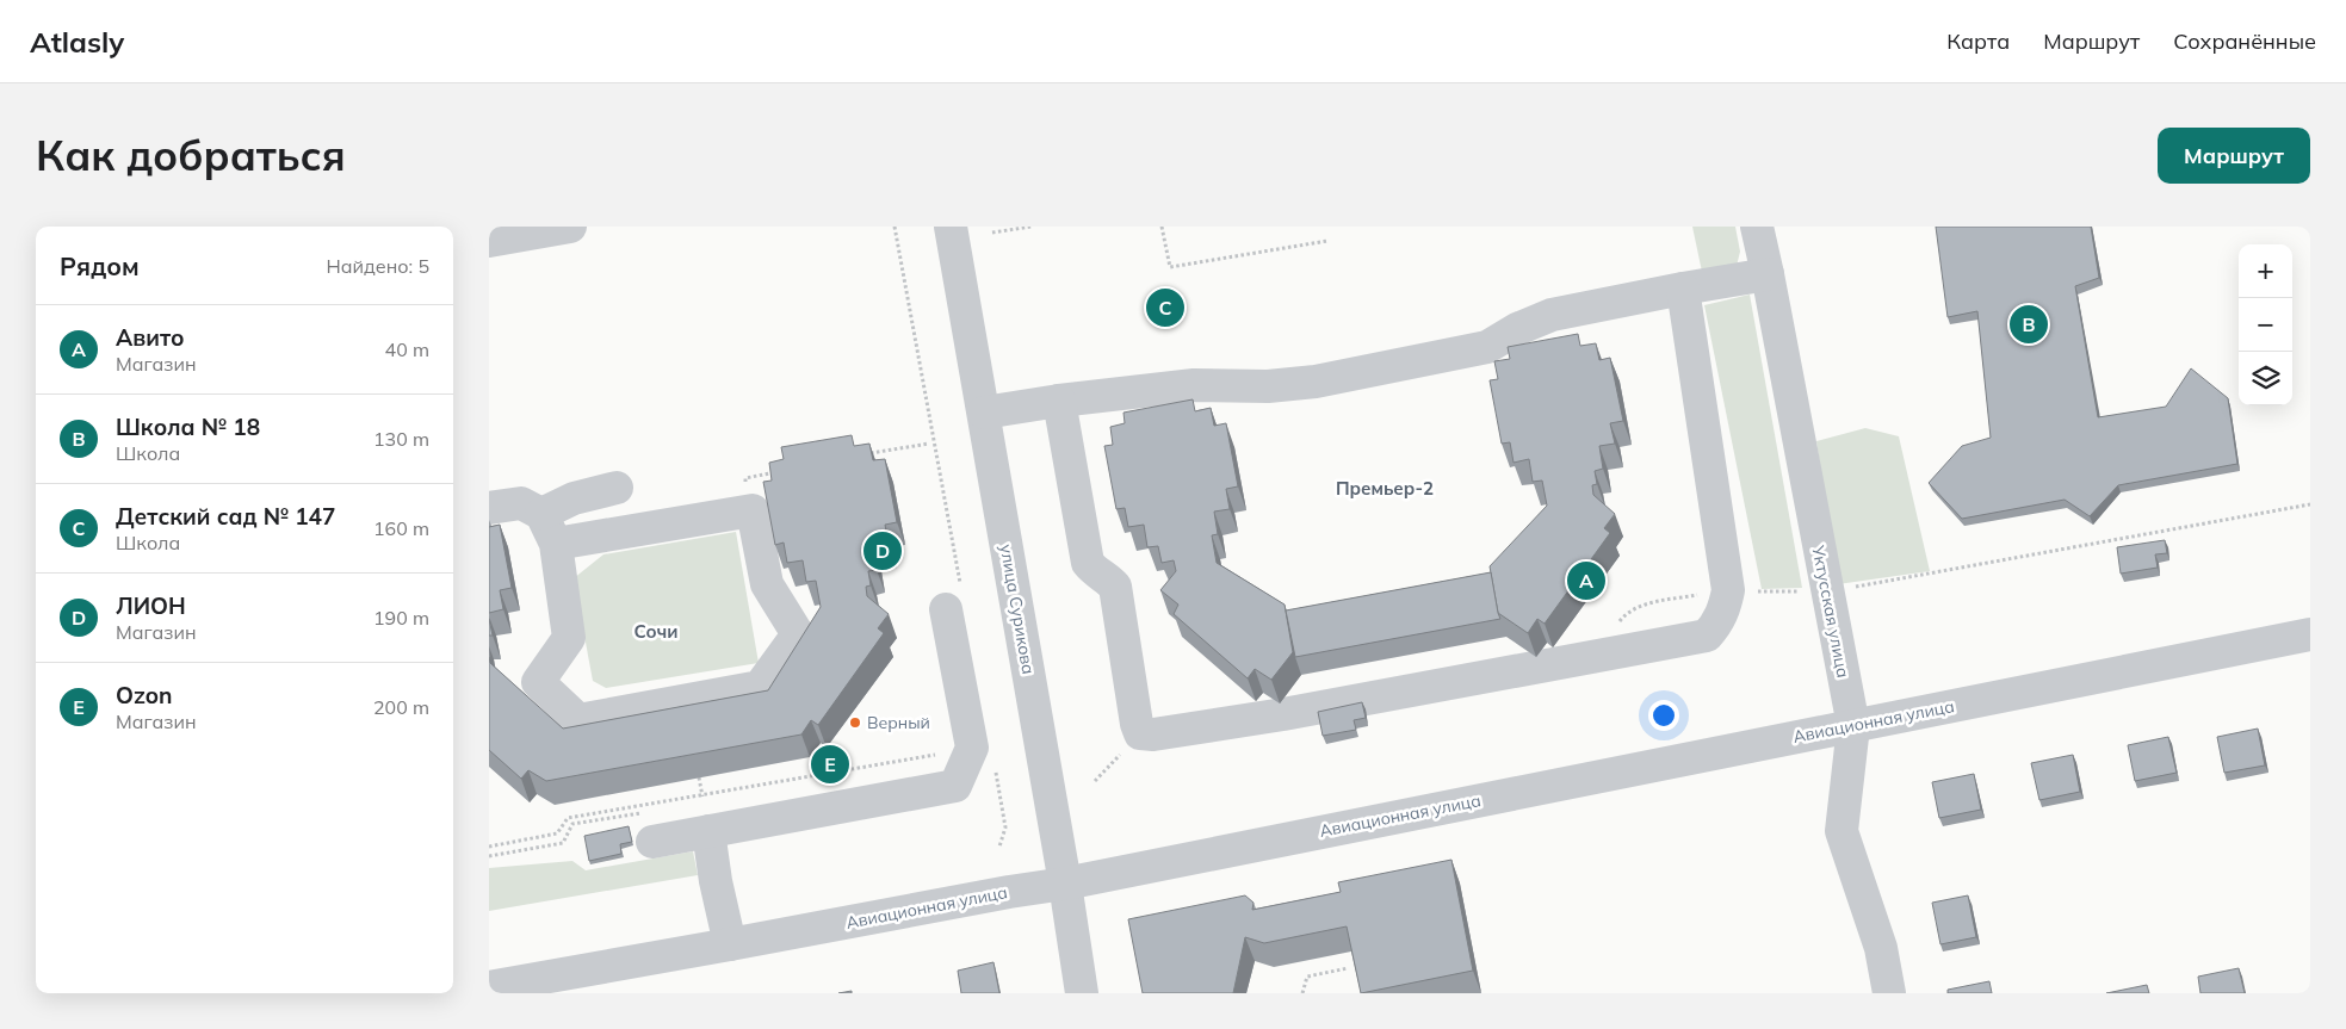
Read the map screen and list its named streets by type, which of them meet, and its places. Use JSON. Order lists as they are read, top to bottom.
{
  "streets": {
    "street": ["улица Сурикова", "Уктусская улица", "Авиационная улица"]
  },
  "crossings": [
    ["улица Сурикова", "Авиационная улица"],
    ["Уктусская улица", "Авиационная улица"]
  ],
  "districts": ["Премьер-2", "Сочи"],
  "places": ["Верный"],
  "page": {
    "header": "Atlasly",
    "nav": ["Карта", "Маршрут", "Сохранённые"],
    "buttons": "Маршрут",
    "title": "Как добраться",
    "heading": ["Рядом", "Найдено: 5"],
    "map_buttons": ["+", "−"],
    "pins": [
      "C",
      "B",
      "D",
      "A",
      "E"
    ],
    "list": [
      {
        "mark": "A",
        "name": "Авито",
        "note": "Магазин",
        "value": "40 m"
      },
      {
        "mark": "B",
        "name": "Школа № 18",
        "note": "Школа",
        "value": "130 m"
      },
      {
        "mark": "C",
        "name": "Детский сад № 147",
        "note": "Школа",
        "value": "160 m"
      },
      {
        "mark": "D",
        "name": "ЛИОН",
        "note": "Магазин",
        "value": "190 m"
      },
      {
        "mark": "E",
        "name": "Ozon",
        "note": "Магазин",
        "value": "200 m"
      }
    ]
  }
}
